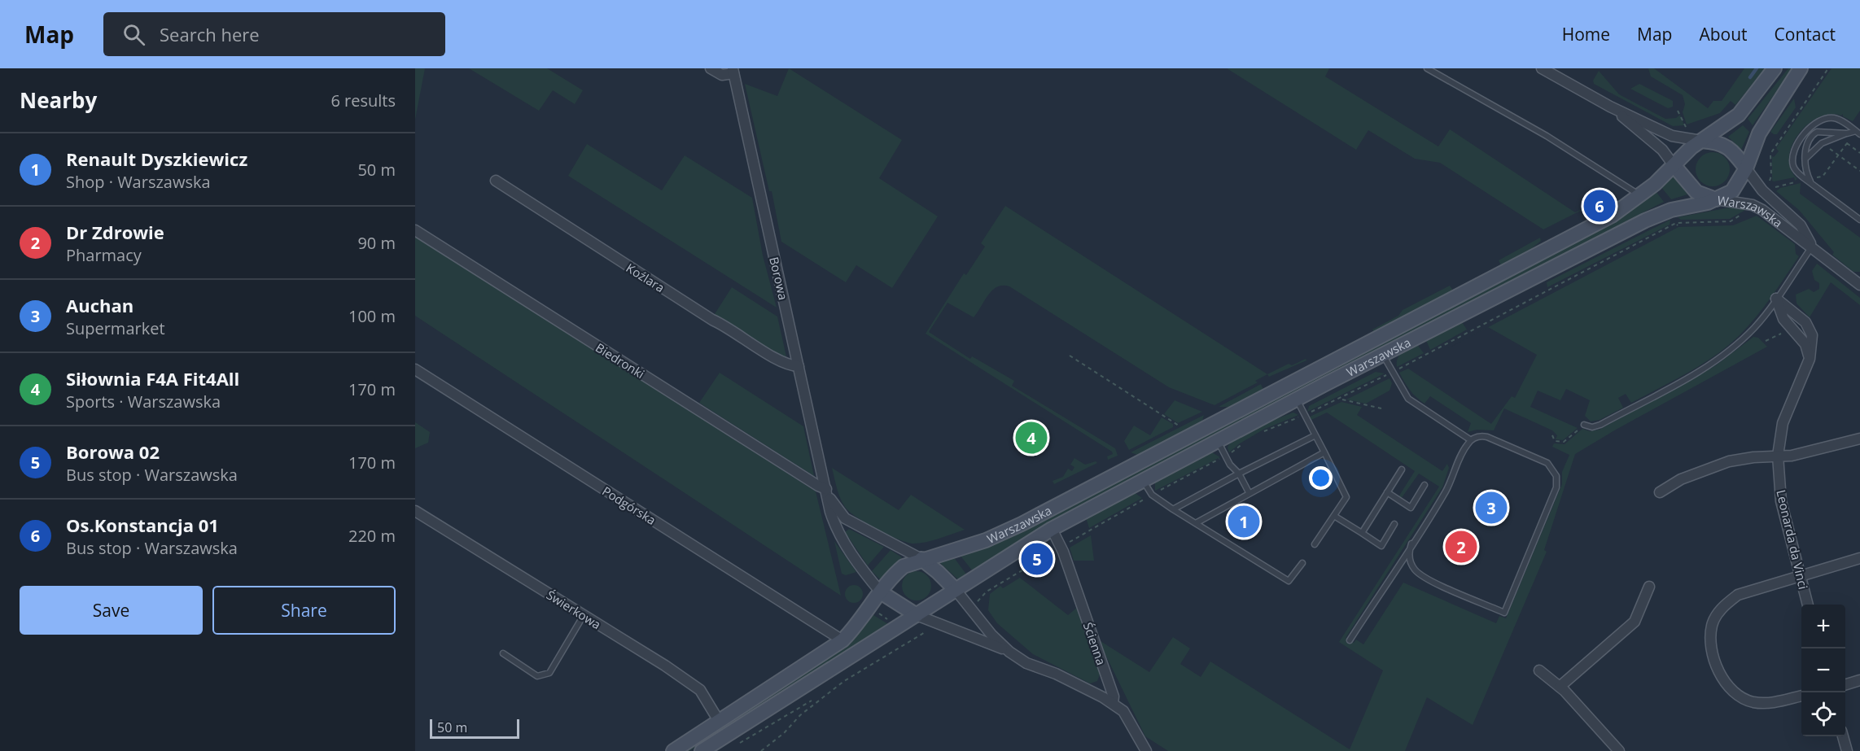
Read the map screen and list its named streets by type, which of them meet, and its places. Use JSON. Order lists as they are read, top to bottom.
{
  "streets": {
    "main road": ["Warszawska"],
    "street": [
      "Koźlara",
      "Borowa",
      "Biedronki",
      "Podgórska",
      "Leonarda da Vinci",
      "Świerkowa",
      "Ścienna"
    ]
  },
  "crossings": [
    ["Warszawska", "Borowa"],
    ["Warszawska", "Ścienna"],
    ["Koźlara", "Borowa"],
    ["Borowa", "Biedronki"]
  ],
  "scale_bar": "50 m",
  "page": {
    "header": "Map",
    "search": "Search here",
    "nav": [
      "Home",
      "Map",
      "About",
      "Contact"
    ],
    "heading": ["Nearby", "6 results"],
    "list": [
      {
        "mark": "1",
        "name": "Renault Dyszkiewicz",
        "note": "Shop · Warszawska",
        "value": "50 m"
      },
      {
        "mark": "2",
        "name": "Dr Zdrowie",
        "note": "Pharmacy",
        "value": "90 m"
      },
      {
        "mark": "3",
        "name": "Auchan",
        "note": "Supermarket",
        "value": "100 m"
      },
      {
        "mark": "4",
        "name": "Siłownia F4A Fit4All",
        "note": "Sports · Warszawska",
        "value": "170 m"
      },
      {
        "mark": "5",
        "name": "Borowa 02",
        "note": "Bus stop · Warszawska",
        "value": "170 m"
      },
      {
        "mark": "6",
        "name": "Os.Konstancja 01",
        "note": "Bus stop · Warszawska",
        "value": "220 m"
      }
    ],
    "pins": [
      "6",
      "4",
      "3",
      "1",
      "2",
      "5"
    ],
    "buttons": ["Save", "Share"],
    "map_buttons": ["+", "−"],
    "scale": "50 m"
  }
}
